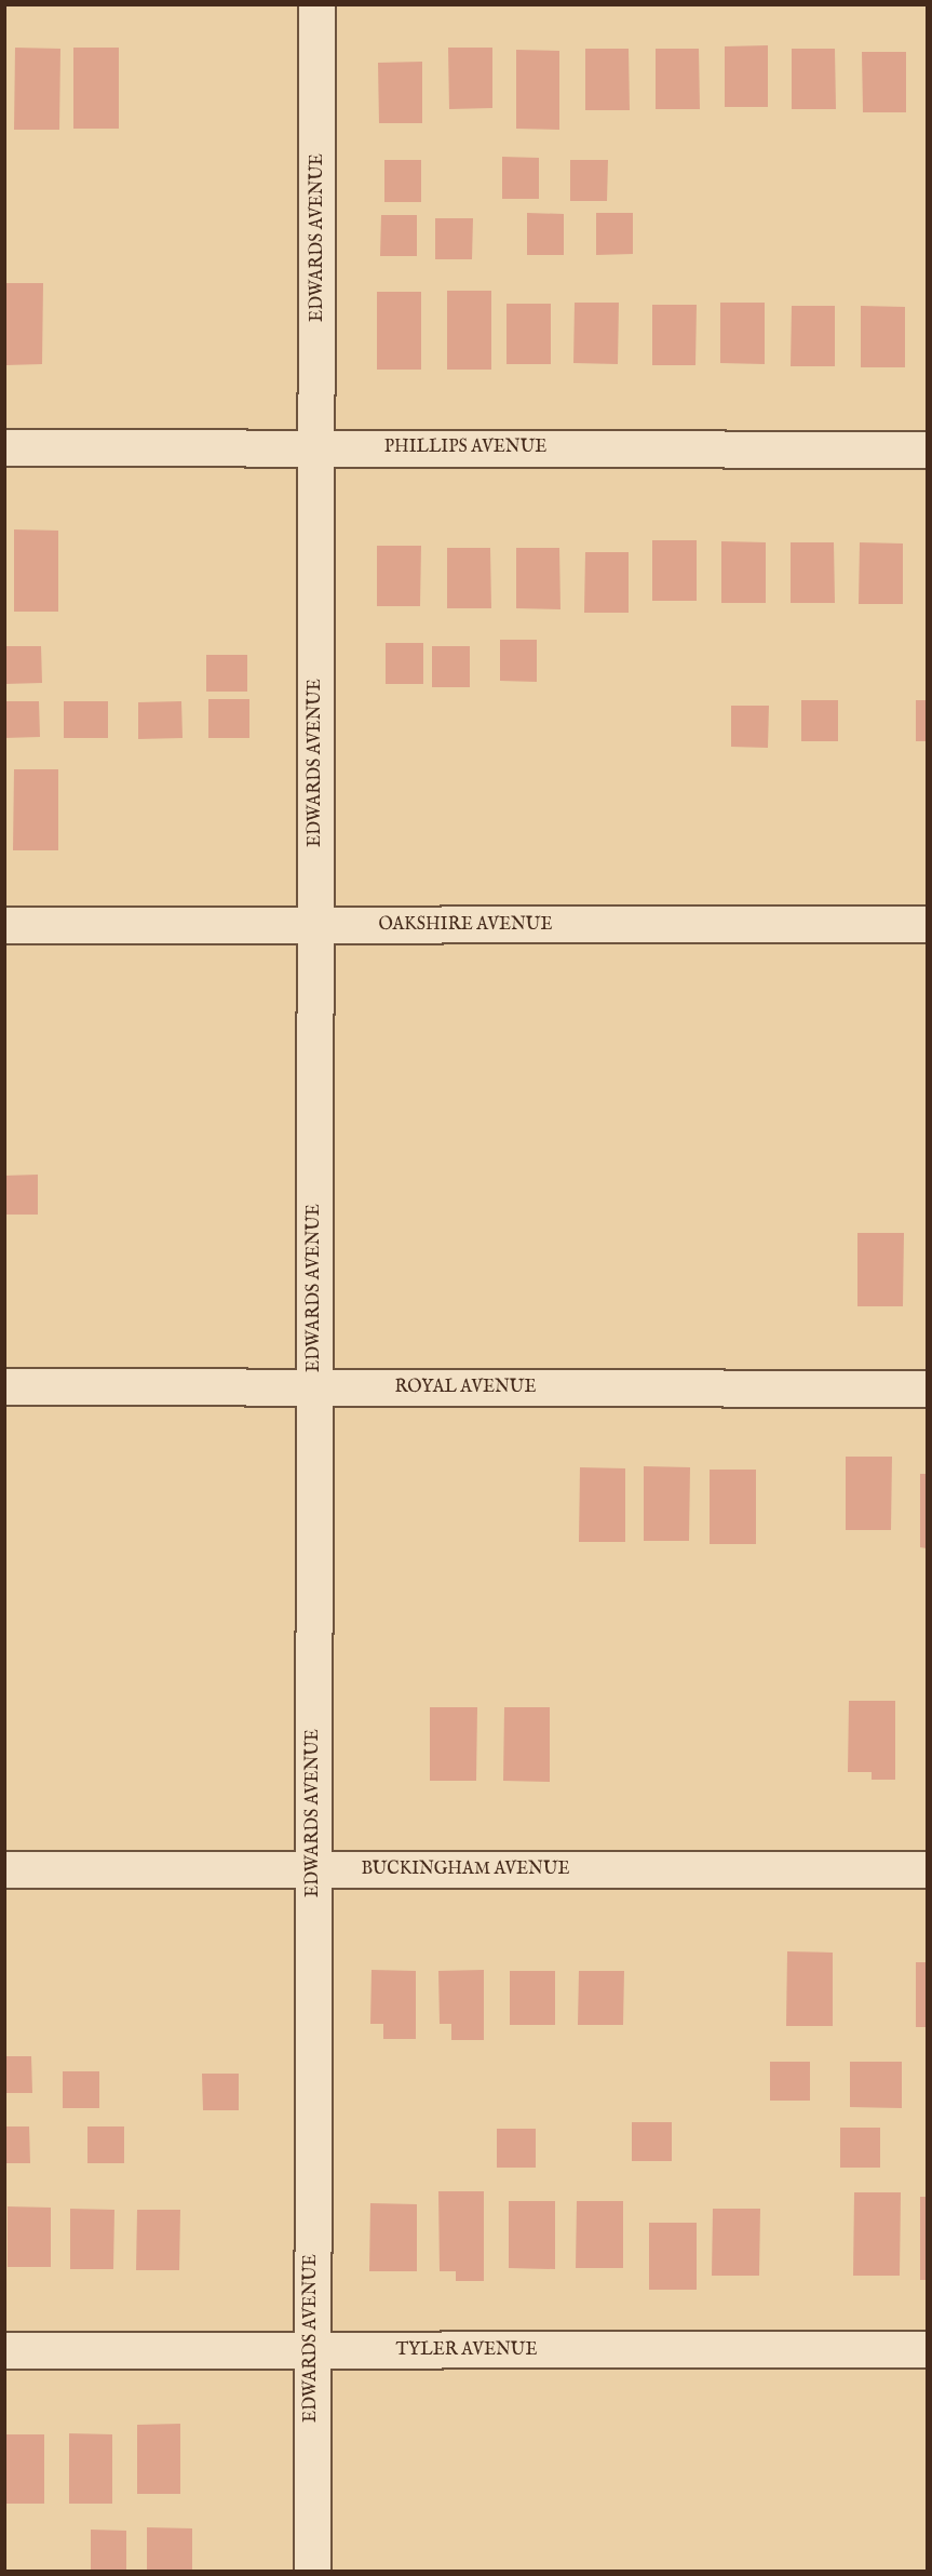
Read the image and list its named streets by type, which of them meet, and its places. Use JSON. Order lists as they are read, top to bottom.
{
  "streets": {
    "street": [
      "EDWARDS AVENUE",
      "PHILLIPS AVENUE",
      "OAKSHIRE AVENUE",
      "ROYAL AVENUE",
      "BUCKINGHAM AVENUE",
      "TYLER AVENUE"
    ]
  },
  "crossings": [
    ["EDWARDS AVENUE", "PHILLIPS AVENUE"],
    ["EDWARDS AVENUE", "OAKSHIRE AVENUE"],
    ["EDWARDS AVENUE", "ROYAL AVENUE"],
    ["EDWARDS AVENUE", "BUCKINGHAM AVENUE"],
    ["EDWARDS AVENUE", "TYLER AVENUE"]
  ]
}
